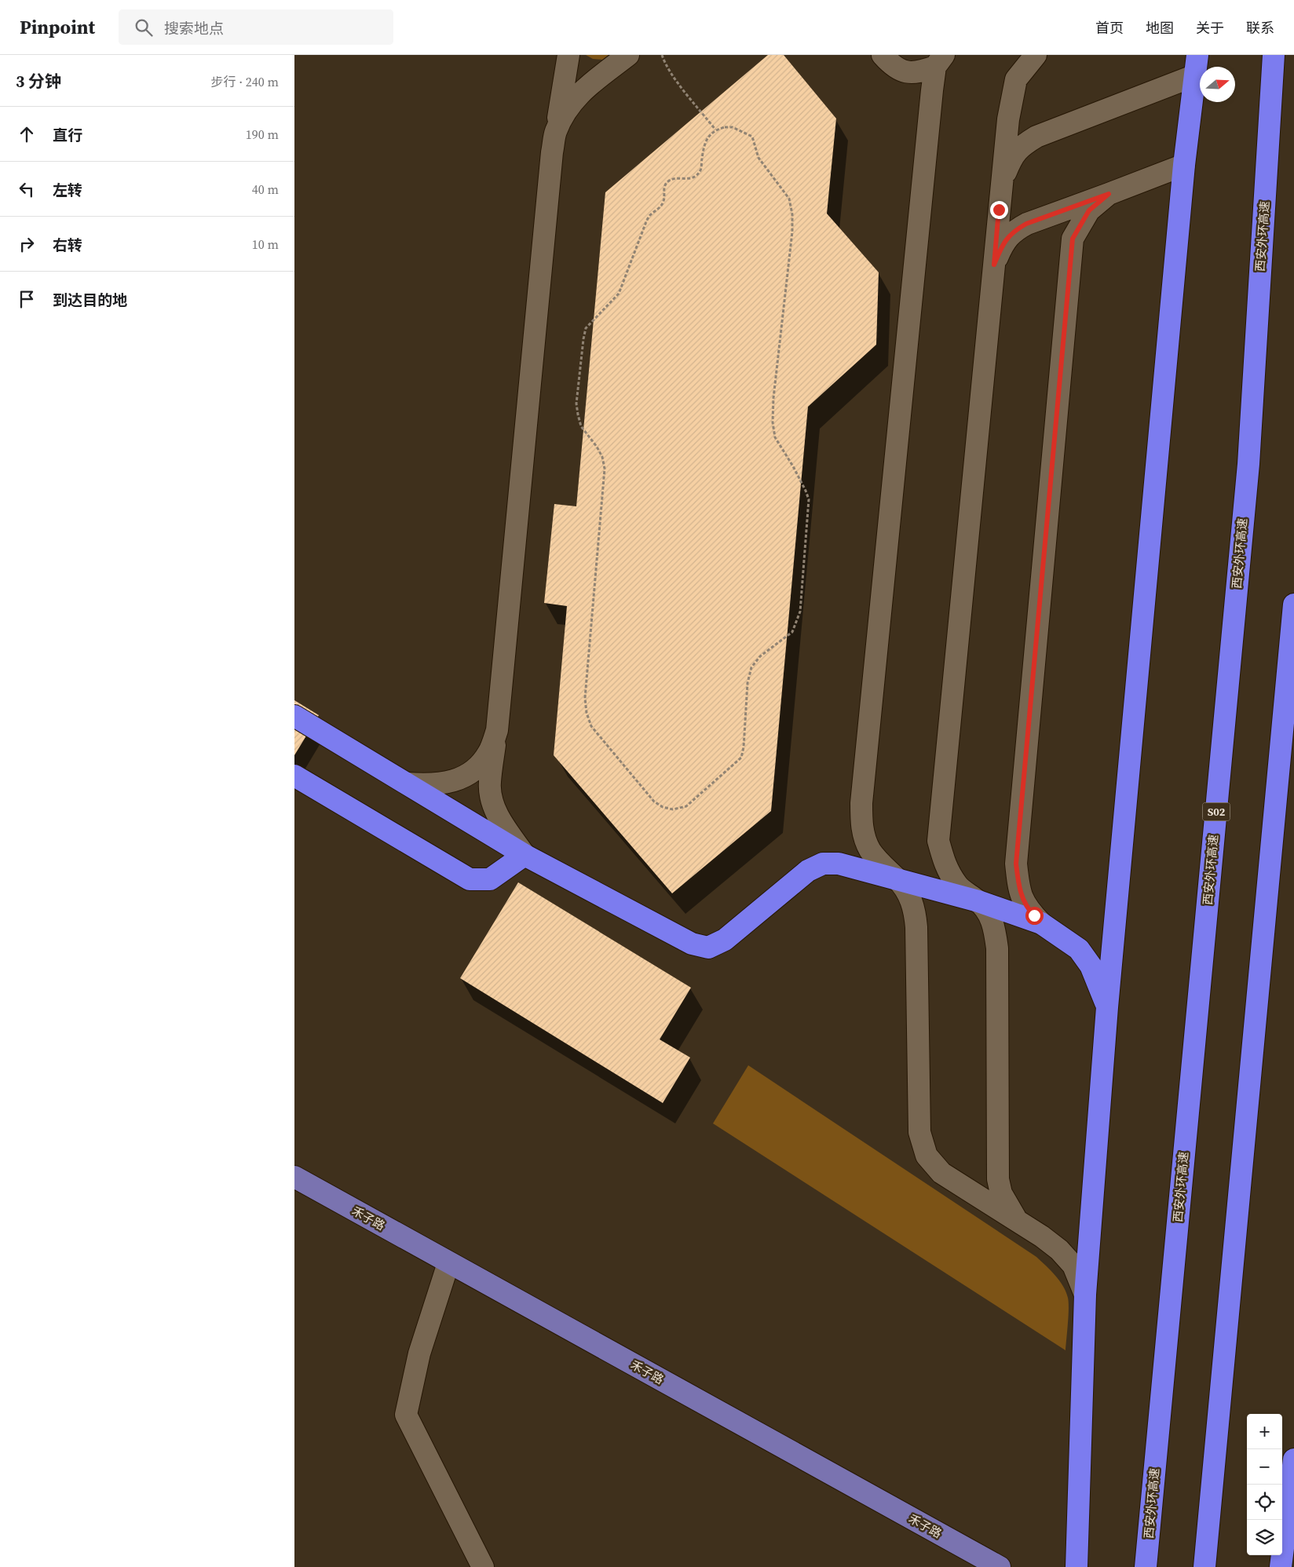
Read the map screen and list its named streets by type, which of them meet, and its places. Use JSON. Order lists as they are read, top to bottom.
{
  "streets": {
    "highway": ["西安外环高速", "S02"],
    "main road": ["禾子路"]
  },
  "north": "right",
  "page": {
    "header": "Pinpoint",
    "search": "搜索地点",
    "nav": [
      "首页",
      "地图",
      "关于",
      "联系"
    ],
    "heading": ["3 分钟", "步行 · 240 m"],
    "list": [
      ["直行", "190 m"],
      ["左转", "40 m"],
      ["右转", "10 m"],
      "到达目的地"
    ],
    "map_buttons": ["+", "−"]
  }
}
